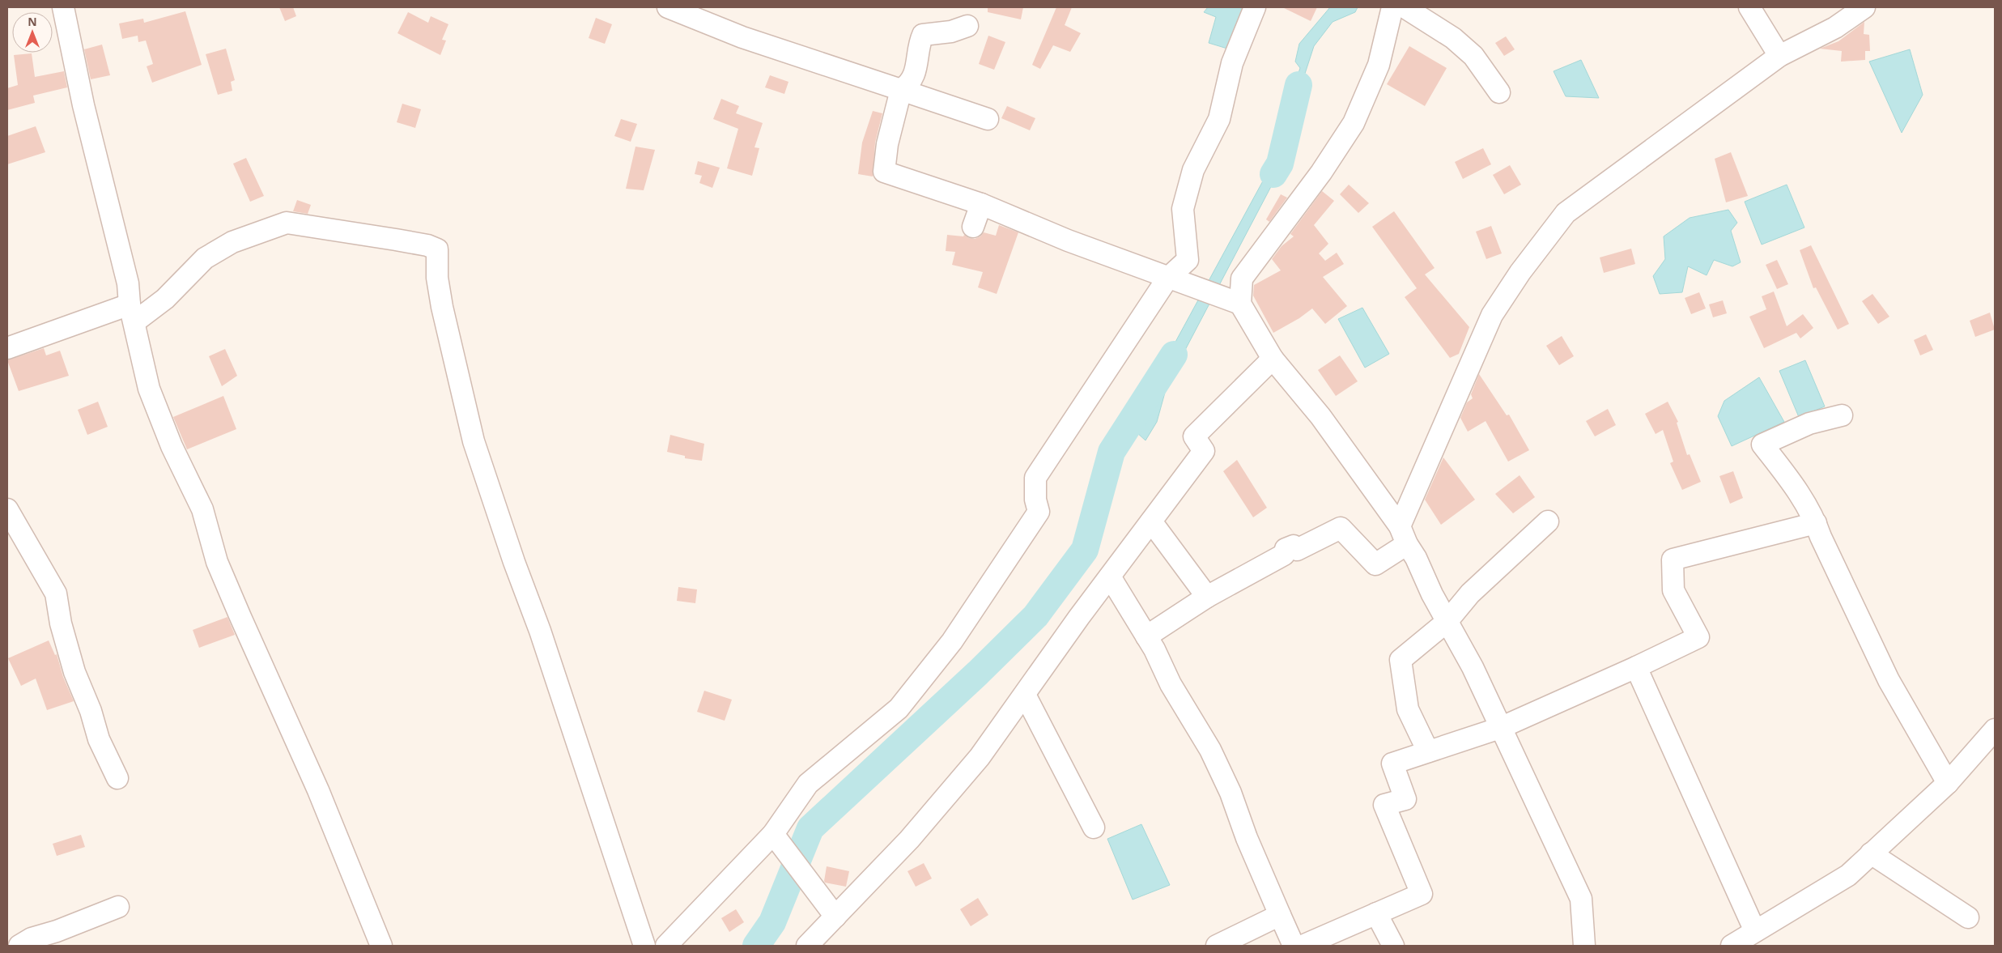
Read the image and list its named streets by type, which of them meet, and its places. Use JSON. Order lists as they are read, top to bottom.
{
  "north": "top"
}
